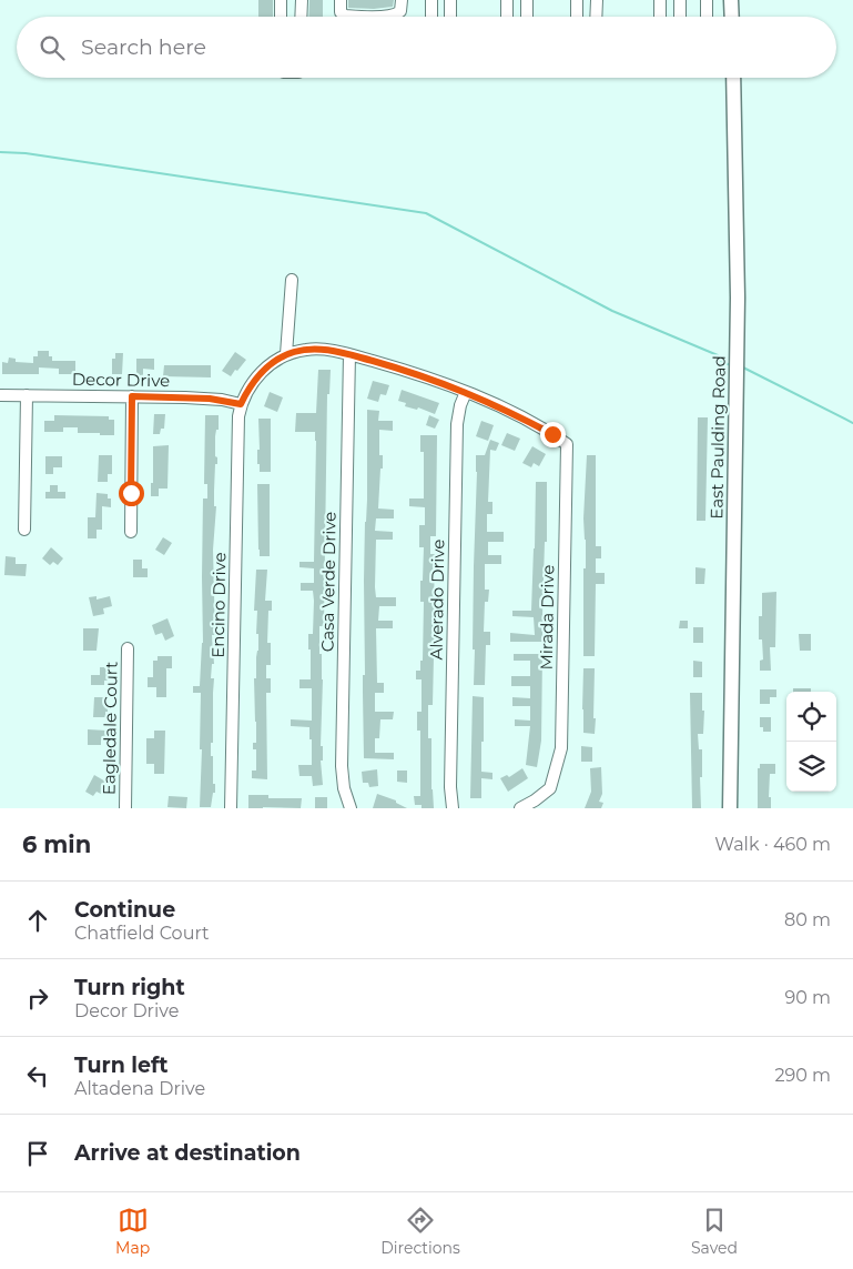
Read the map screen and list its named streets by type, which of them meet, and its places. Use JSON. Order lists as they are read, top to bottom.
{
  "streets": {
    "main road": ["East Paulding Road"],
    "street": [
      "Decor Drive",
      "Casa Verde Drive",
      "Alverado Drive",
      "Encino Drive",
      "Mirada Drive",
      "Eagledale Court"
    ]
  },
  "crossings": [
    ["Decor Drive", "Encino Drive"],
    ["Alverado Drive", "Mirada Drive"]
  ],
  "page": {
    "search": "Search here",
    "heading": ["6 min", "Walk · 460 m"],
    "list": [
      ["Continue", "Chatfield Court", "80 m"],
      ["Turn right", "Decor Drive", "90 m"],
      ["Turn left", "Altadena Drive", "290 m"],
      "Arrive at destination"
    ],
    "nav": ["Map", "Directions", "Saved"]
  }
}
